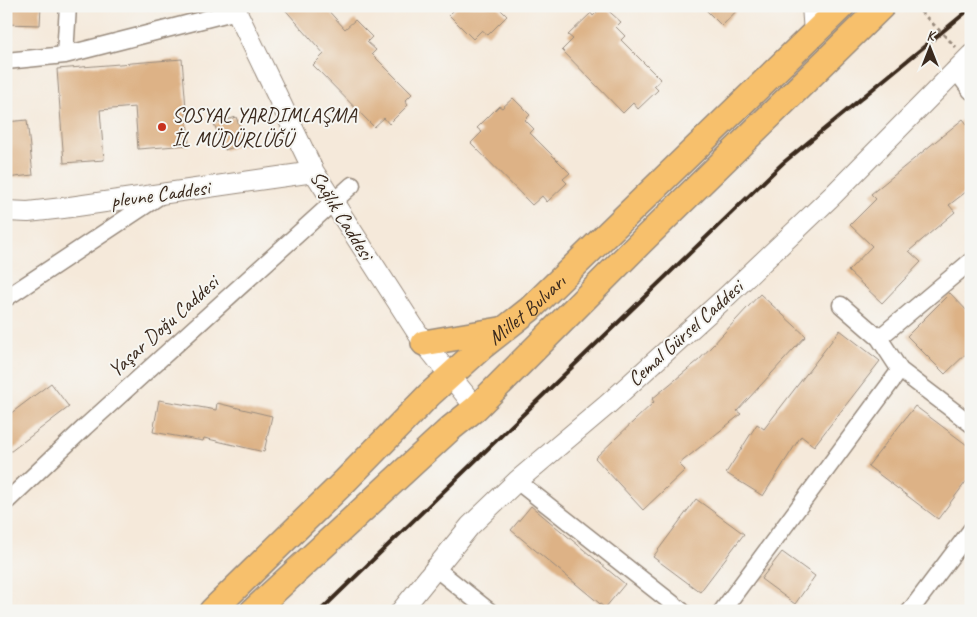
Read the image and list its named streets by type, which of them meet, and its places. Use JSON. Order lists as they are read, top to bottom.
{
  "streets": {
    "main road": ["Millet Bulvarı"],
    "street": [
      "plevne Caddesi",
      "Sağlık Caddesi",
      "Yaşar Doğu Caddesi",
      "Cemal Gürsel Caddesi"
    ]
  },
  "crossings": [
    ["plevne Caddesi", "Sağlık Caddesi"],
    ["Sağlık Caddesi", "Millet Bulvarı"],
    ["Sağlık Caddesi", "Yaşar Doğu Caddesi"]
  ],
  "places": ["SOSYAL YARDIMLAŞMA İL MÜDÜRLÜĞÜ"],
  "north": "top"
}
